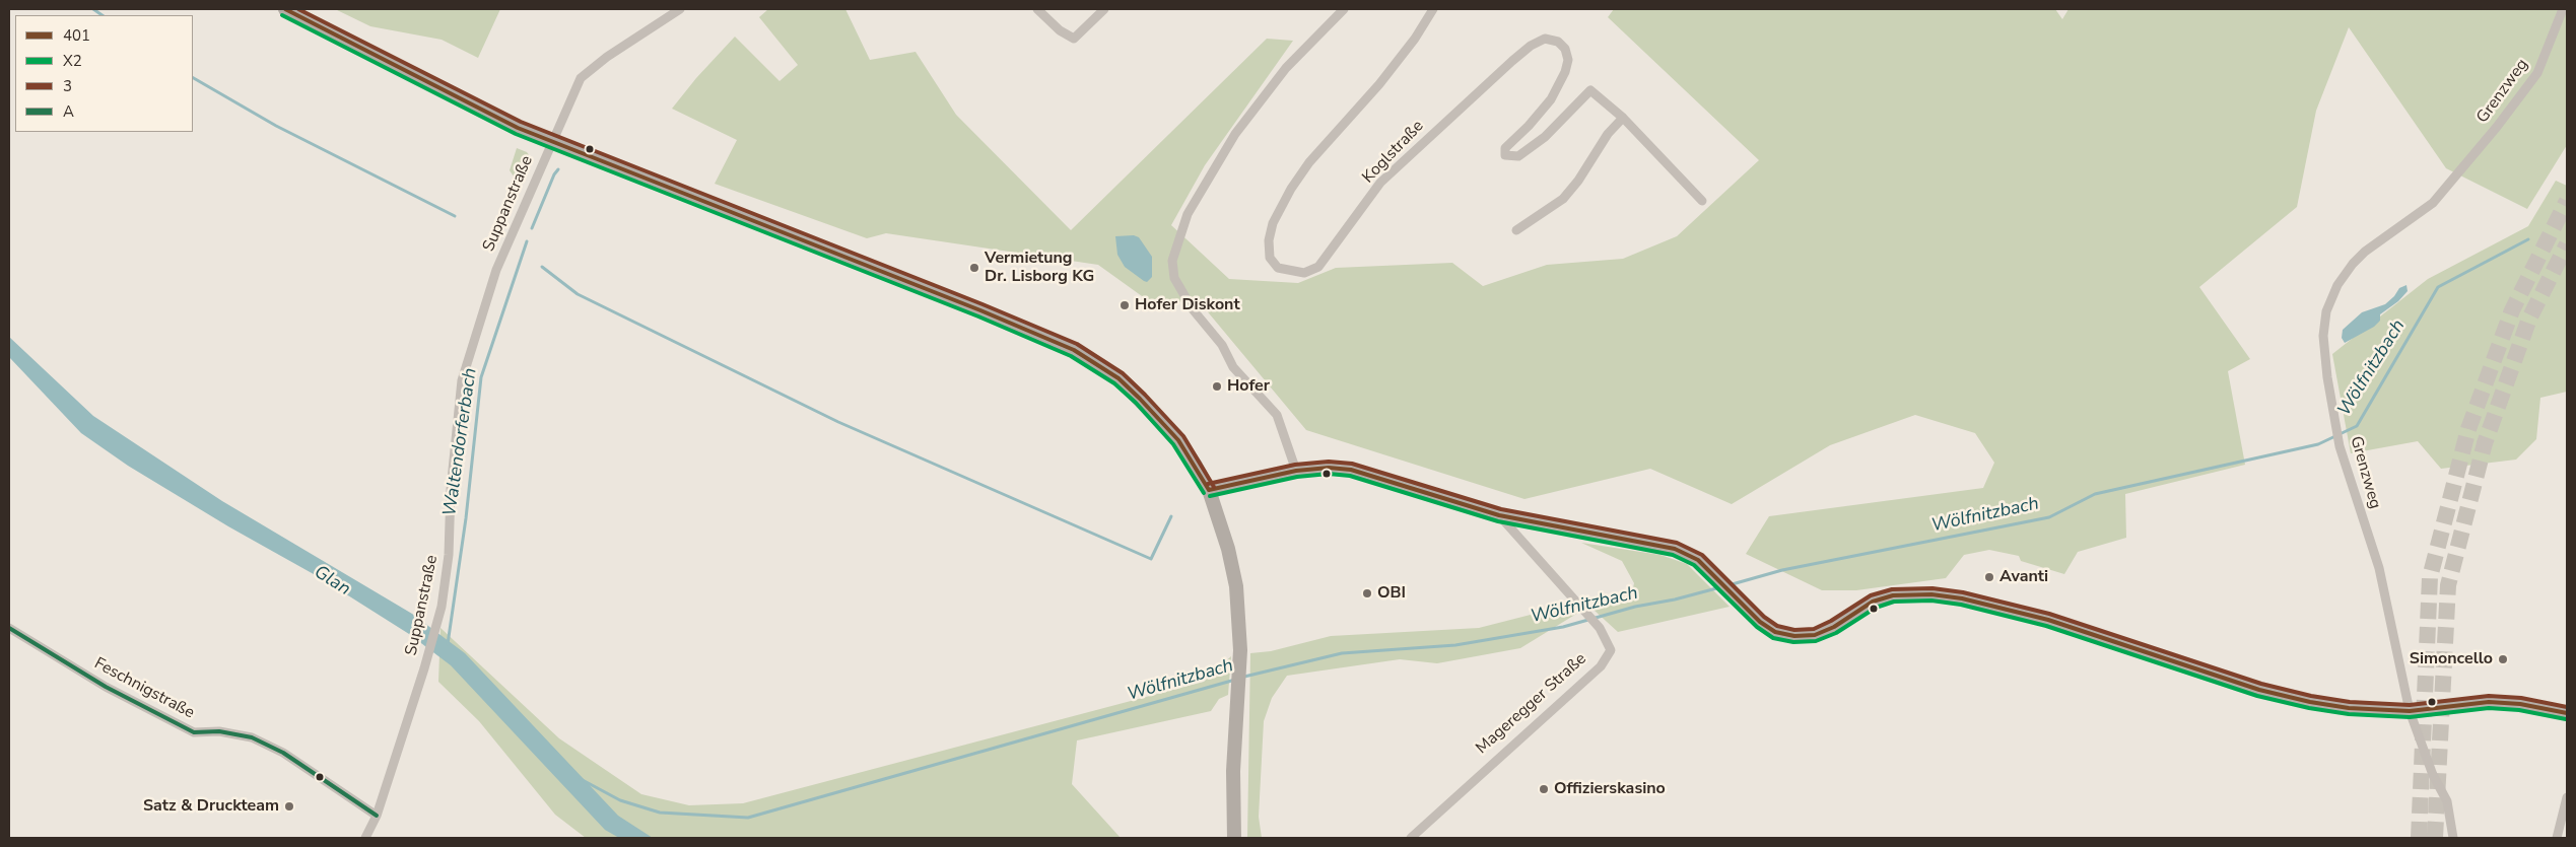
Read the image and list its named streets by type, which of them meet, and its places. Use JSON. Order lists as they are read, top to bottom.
{
  "streets": {
    "street": [
      "Grenzweg",
      "Koglstraße",
      "Suppanstraße",
      "Feschnigstraße",
      "Mageregger Straße"
    ]
  },
  "crossings": [
    ["Suppanstraße", "Feschnigstraße"]
  ],
  "water": ["Wölfnitzbach", "Waltendorferbach", "Glan"],
  "places": [
    "Vermietung Dr. Lisborg KG",
    "Hofer Diskont",
    "Hofer",
    "Avanti",
    "OBI",
    "Simoncello",
    "Offizierskasino",
    "Satz & Druckteam"
  ],
  "lines": [
    "transit line 401",
    "transit line 3",
    "transit line X2",
    "transit line A"
  ],
  "legend": [
    "401",
    "X2",
    "3",
    "A"
  ]
}
